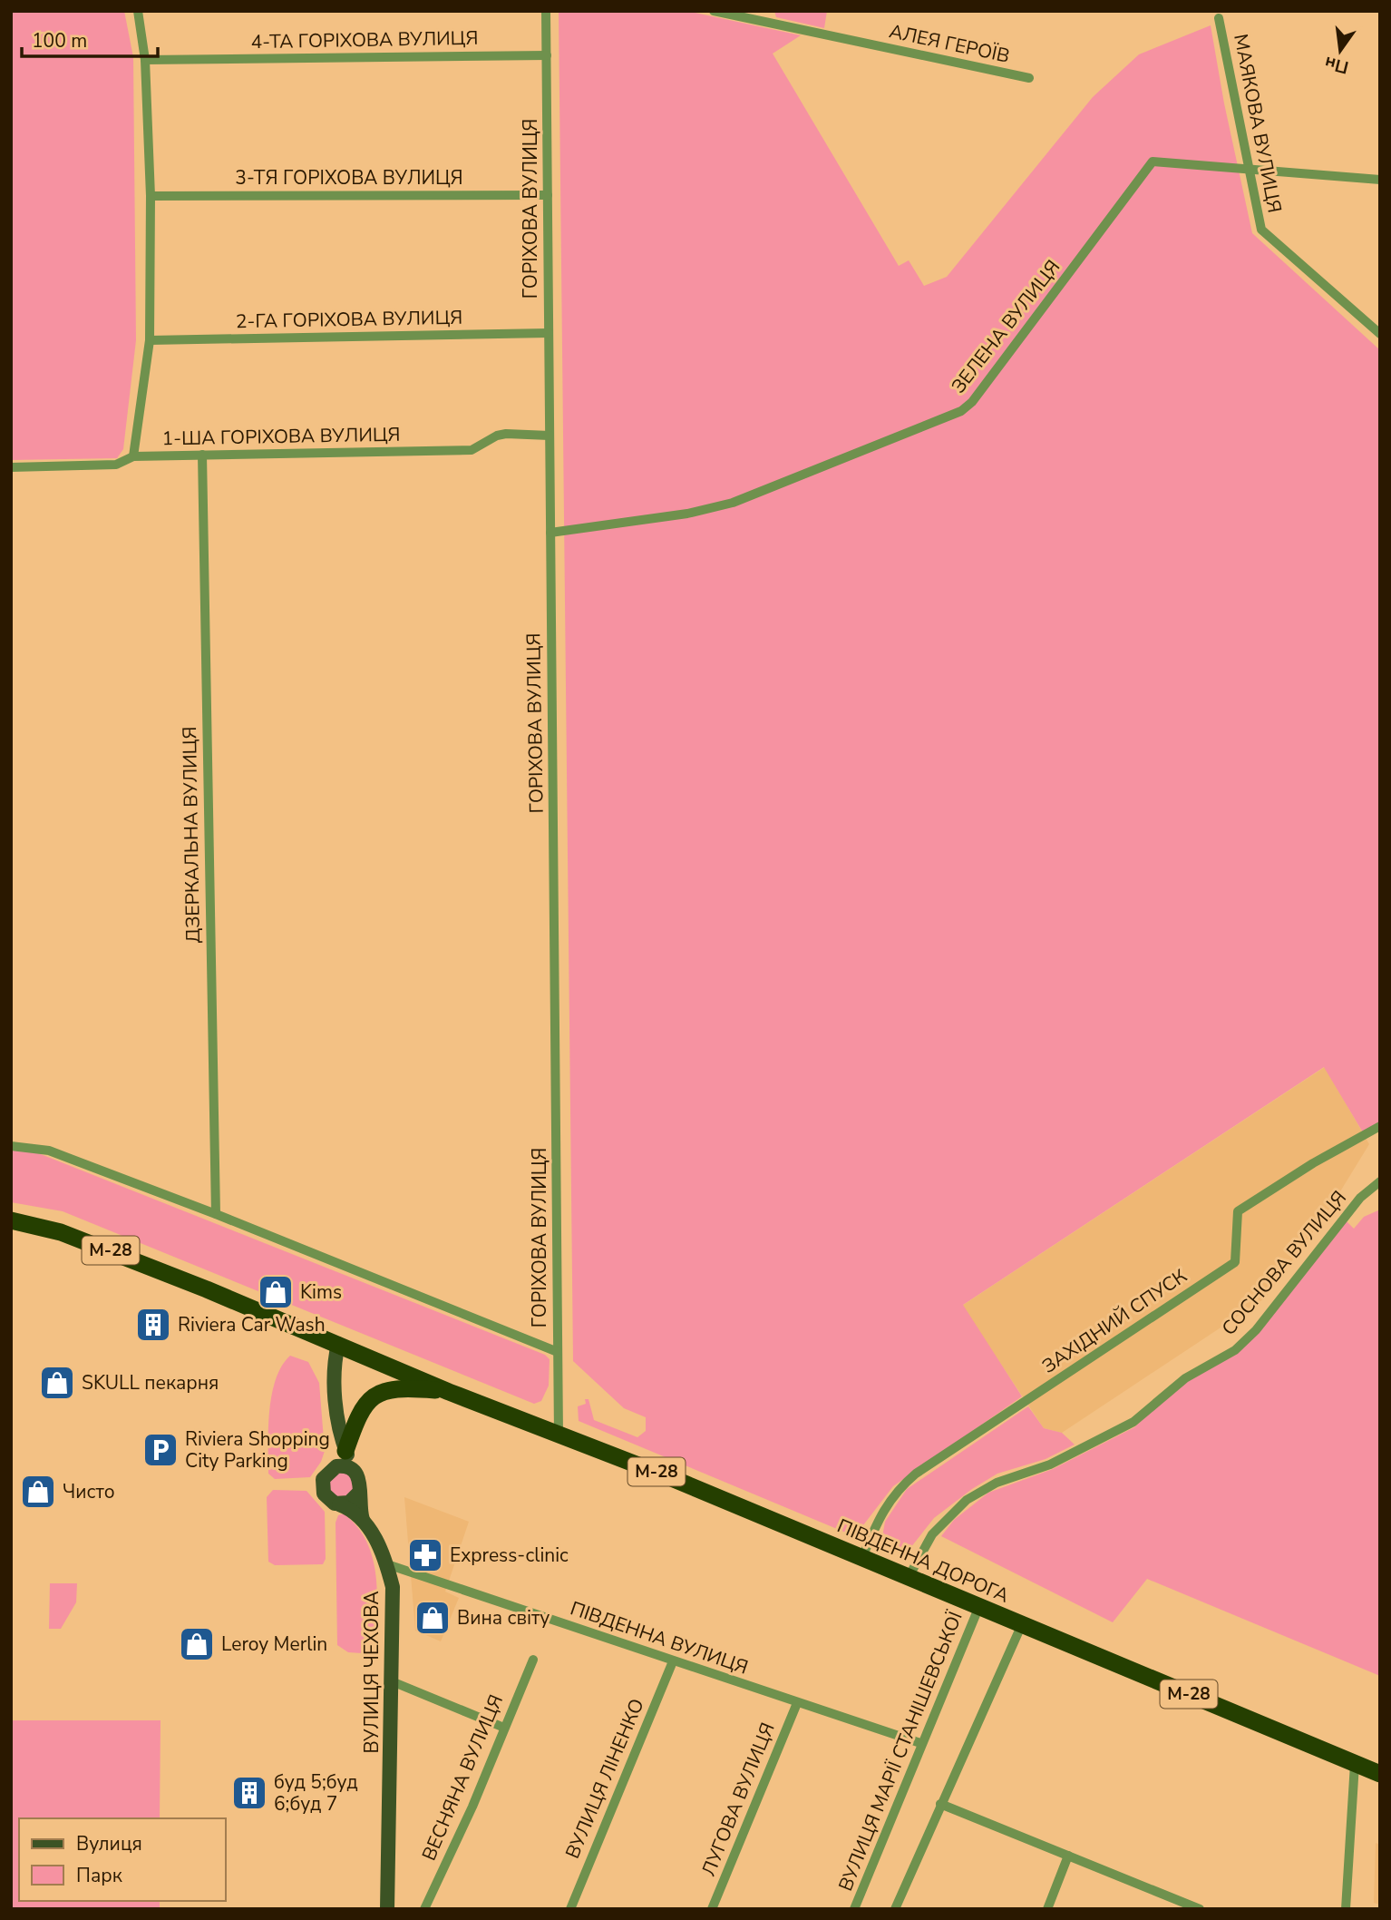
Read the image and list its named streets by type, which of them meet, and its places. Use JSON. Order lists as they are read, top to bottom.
{
  "streets": {
    "highway": ["М-28", "ПІВДЕННА ДОРОГА"],
    "main road": ["ВУЛИЦЯ ЧЕХОВА"],
    "street": [
      "4-ТА ГОРІХОВА ВУЛИЦЯ",
      "АЛЕЯ ГЕРОЇВ",
      "МАЯКОВА ВУЛИЦЯ",
      "3-ТЯ ГОРІХОВА ВУЛИЦЯ",
      "ГОРІХОВА ВУЛИЦЯ",
      "2-ГА ГОРІХОВА ВУЛИЦЯ",
      "ЗЕЛЕНА ВУЛИЦЯ",
      "1-ША ГОРІХОВА ВУЛИЦЯ",
      "ДЗЕРКАЛЬНА ВУЛИЦЯ",
      "СОСНОВА ВУЛИЦЯ",
      "ЗАХІДНИЙ СПУСК",
      "ПІВДЕННА ВУЛИЦЯ",
      "ВУЛИЦЯ МАРІЇ СТАНІШЕВСЬКОЇ",
      "ВЕСНЯНА ВУЛИЦЯ",
      "ВУЛИЦЯ ЛІНЕНКО",
      "ЛУГОВА ВУЛИЦЯ"
    ]
  },
  "crossings": [
    ["4-ТА ГОРІХОВА ВУЛИЦЯ", "ГОРІХОВА ВУЛИЦЯ"],
    ["МАЯКОВА ВУЛИЦЯ", "ЗЕЛЕНА ВУЛИЦЯ"],
    ["3-ТЯ ГОРІХОВА ВУЛИЦЯ", "ГОРІХОВА ВУЛИЦЯ"],
    ["ГОРІХОВА ВУЛИЦЯ", "2-ГА ГОРІХОВА ВУЛИЦЯ"],
    ["ГОРІХОВА ВУЛИЦЯ", "ЗЕЛЕНА ВУЛИЦЯ"],
    ["ГОРІХОВА ВУЛИЦЯ", "1-ША ГОРІХОВА ВУЛИЦЯ"],
    ["ГОРІХОВА ВУЛИЦЯ", "ПІВДЕННА ДОРОГА"],
    ["1-ША ГОРІХОВА ВУЛИЦЯ", "ДЗЕРКАЛЬНА ВУЛИЦЯ"],
    ["М-28", "ПІВДЕННА ДОРОГА"],
    ["СОСНОВА ВУЛИЦЯ", "ПІВДЕННА ДОРОГА"],
    ["ЗАХІДНИЙ СПУСК", "ПІВДЕННА ДОРОГА"],
    ["ПІВДЕННА ДОРОГА", "ВУЛИЦЯ МАРІЇ СТАНІШЕВСЬКОЇ"],
    ["ПІВДЕННА ВУЛИЦЯ", "ВУЛИЦЯ ЧЕХОВА"],
    ["ПІВДЕННА ВУЛИЦЯ", "ВУЛИЦЯ МАРІЇ СТАНІШЕВСЬКОЇ"],
    ["ПІВДЕННА ВУЛИЦЯ", "ВУЛИЦЯ ЛІНЕНКО"],
    ["ПІВДЕННА ВУЛИЦЯ", "ЛУГОВА ВУЛИЦЯ"]
  ],
  "places": {
    "shop": [
      "Kims",
      "SKULL пекарня",
      "Чисто",
      "Вина світу",
      "Leroy Merlin"
    ],
    "building": ["Riviera Car Wash", "буд 5;буд 6;буд 7"],
    "parking": ["Riviera Shopping City Parking"],
    "pharmacy": ["Express-clinic"]
  },
  "legend": ["Вулиця", "Парк"],
  "scale_bar": "100 m",
  "north": "bottom"
}
